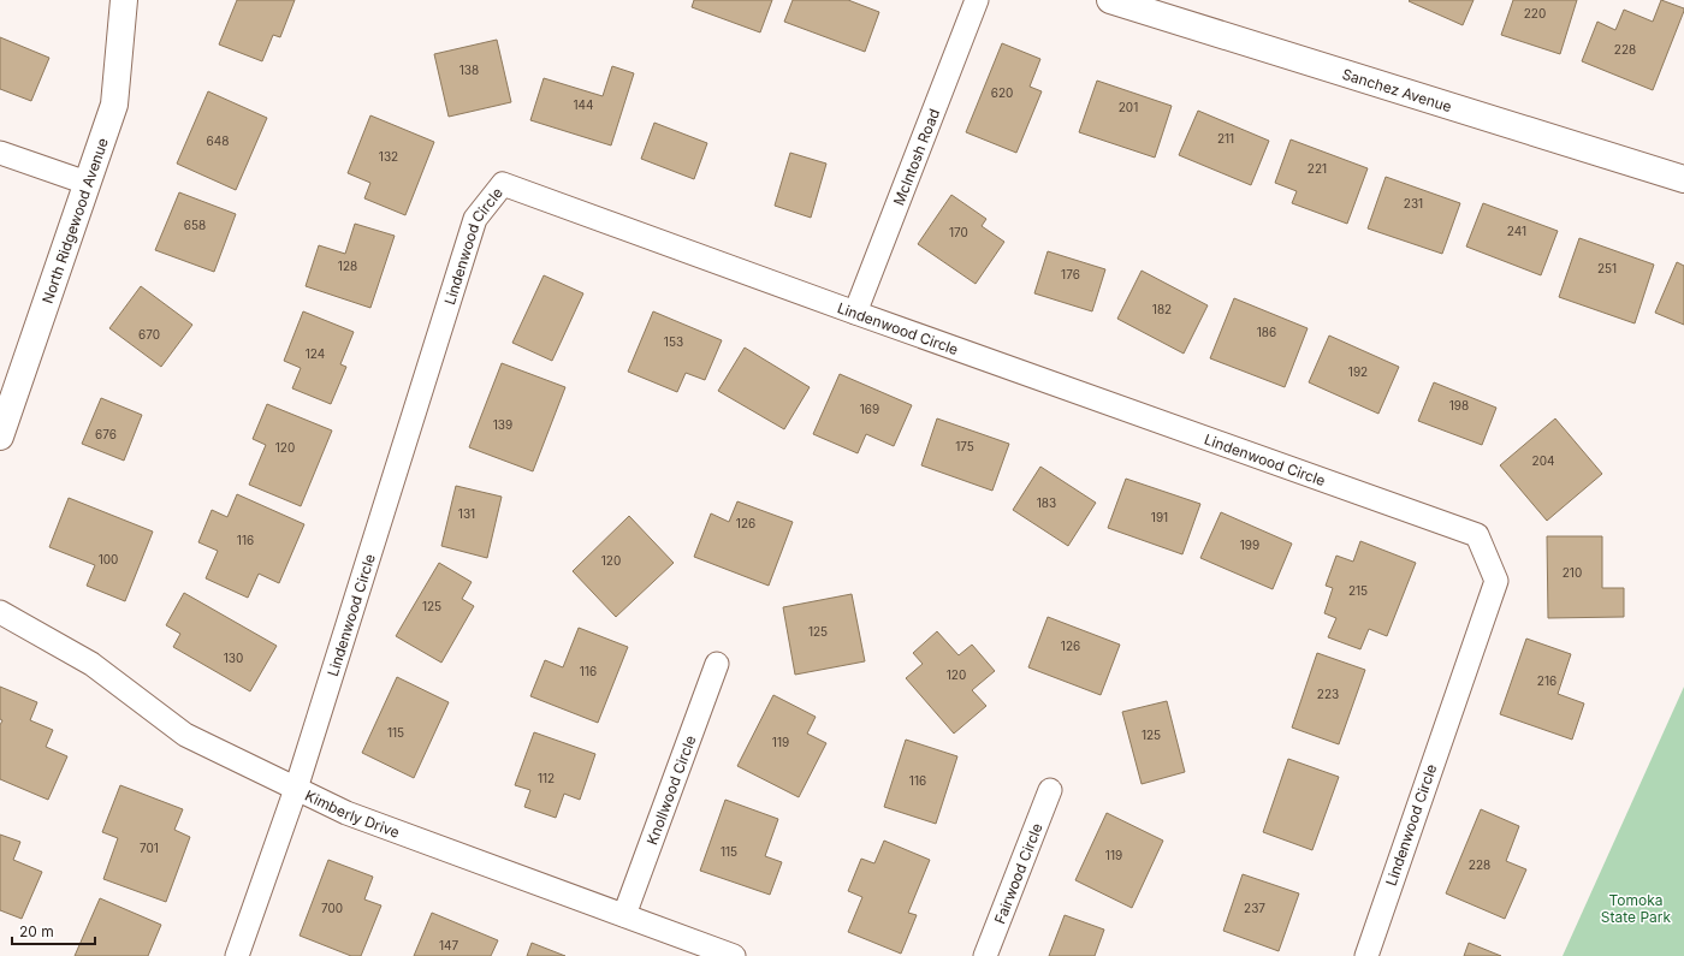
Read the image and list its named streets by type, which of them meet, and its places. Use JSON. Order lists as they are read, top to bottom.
{
  "streets": {
    "street": [
      "Sanchez Avenue",
      "McIntosh Road",
      "North Ridgewood Avenue",
      "Lindenwood Circle",
      "Knollwood Circle",
      "Kimberly Drive",
      "Fairwood Circle"
    ]
  },
  "crossings": [
    ["McIntosh Road", "Lindenwood Circle"],
    ["Lindenwood Circle", "Kimberly Drive"],
    ["Knollwood Circle", "Kimberly Drive"]
  ],
  "parks": ["Tomoka State Park"],
  "house_numbers": [
    "220",
    "228",
    "138",
    "620",
    "144",
    "201",
    "211",
    "648",
    "132",
    "221",
    "231",
    "658",
    "241",
    "170",
    "128",
    "251",
    "176",
    "182",
    "186",
    "670",
    "153",
    "124",
    "192",
    "198",
    "169",
    "139",
    "676",
    "175",
    "120",
    "204",
    "183",
    "131",
    "191",
    "126",
    "116",
    "199",
    "100",
    "120",
    "210",
    "215",
    "125",
    "125",
    "126",
    "130",
    "116",
    "120",
    "216",
    "223",
    "115",
    "125",
    "119",
    "112",
    "116",
    "701",
    "115",
    "119",
    "228",
    "700",
    "237",
    "147"
  ],
  "scale_bar": "20 m"
}
